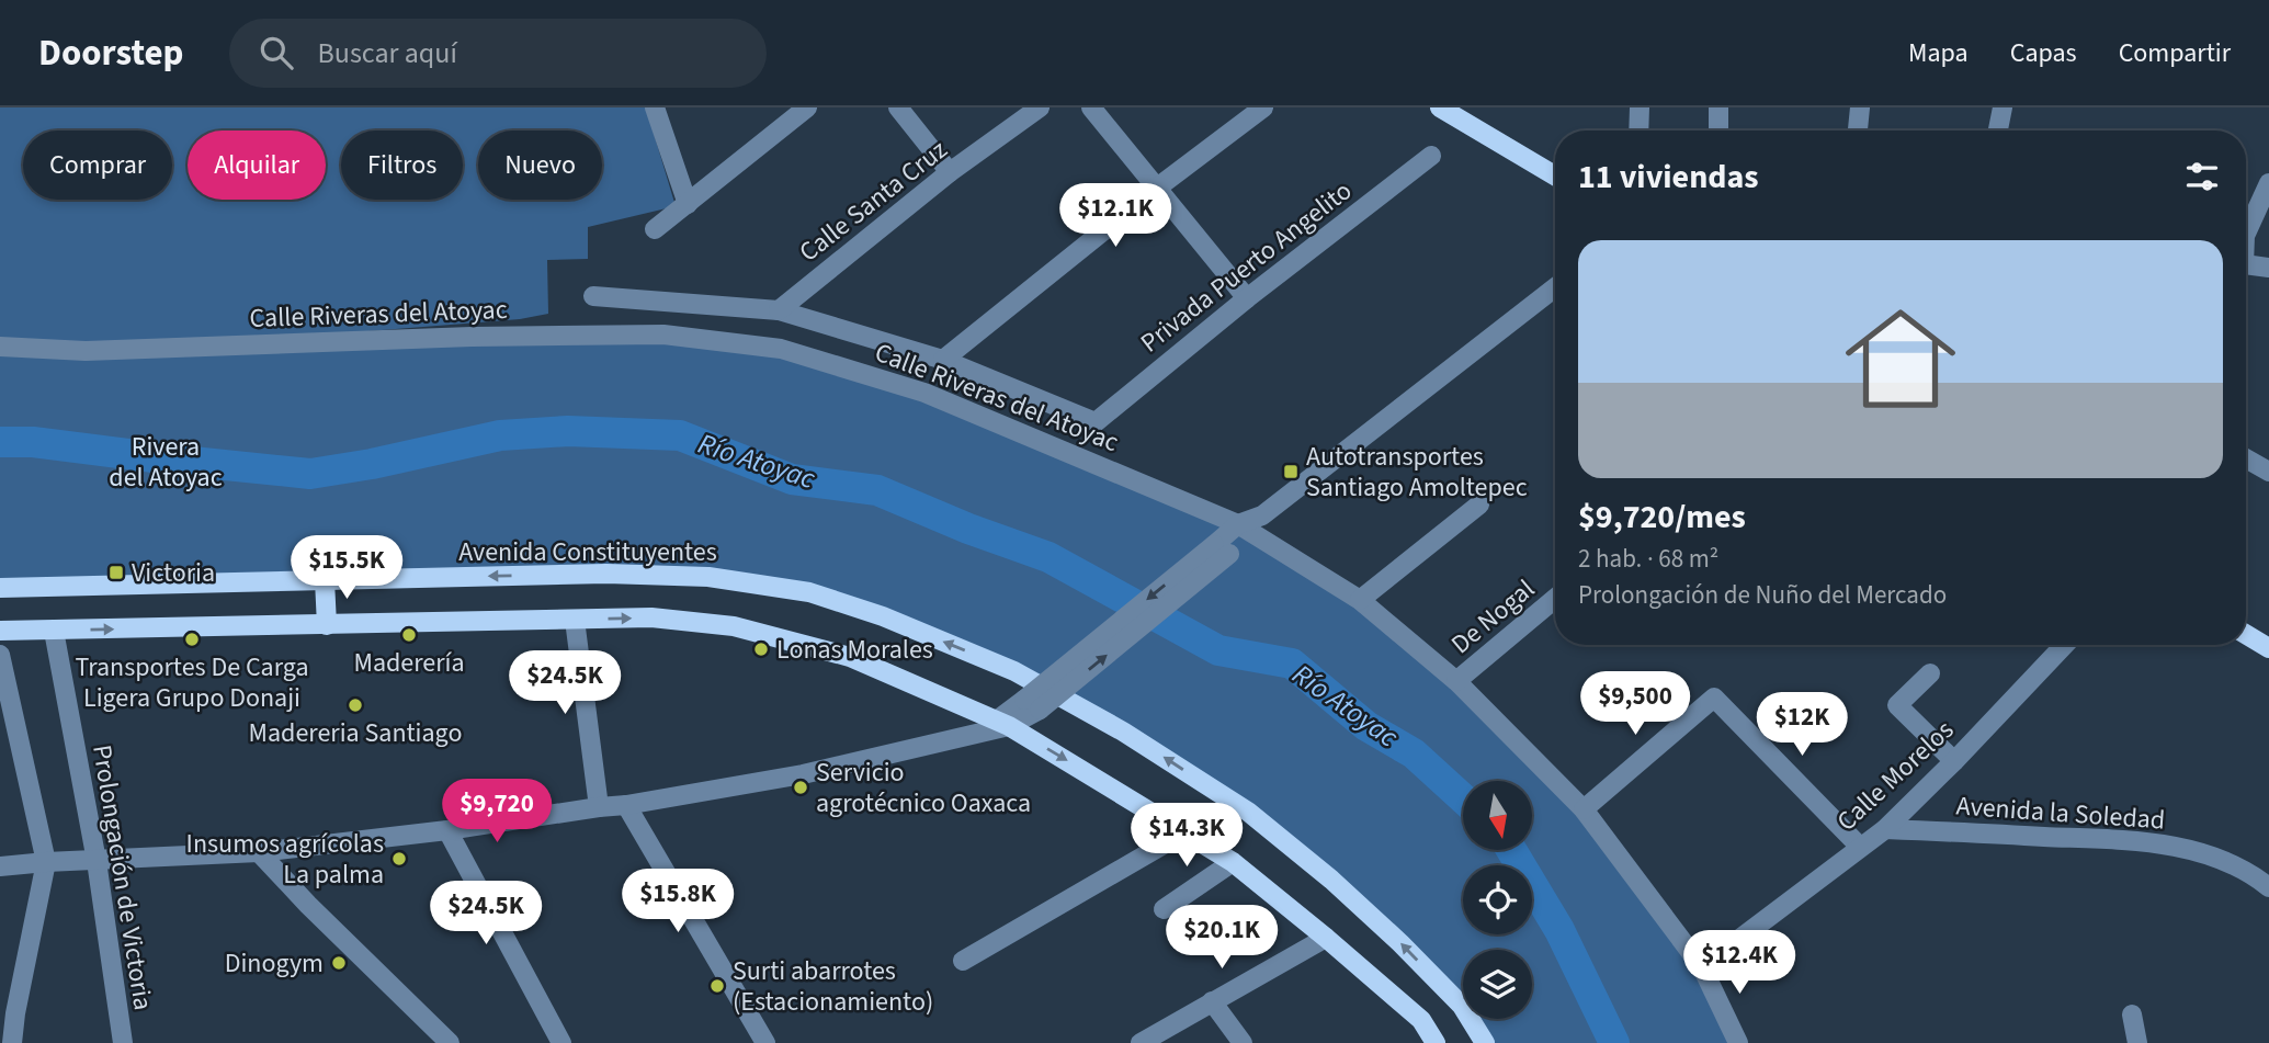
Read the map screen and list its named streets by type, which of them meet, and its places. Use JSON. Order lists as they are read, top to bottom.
{
  "streets": {
    "main road": ["Avenida Constituyentes"],
    "street": [
      "Calle Santa Cruz",
      "Privada Puerto Angelito",
      "Calle Riveras del Atoyac",
      "De Nogal",
      "Calle Morelos",
      "Avenida la Soledad",
      "Prolongación de Victoria"
    ]
  },
  "crossings": [
    ["Calle Riveras del Atoyac", "De Nogal"],
    ["Calle Riveras del Atoyac", "Calle Morelos"],
    ["Calle Morelos", "Avenida la Soledad"]
  ],
  "water": ["Río Atoyac"],
  "parks": ["Rivera del Atoyac"],
  "places": {
    "transit": ["Autotransportes Santiago Amoltepec", "Victoria"],
    "other": [
      "Maderería",
      "Transportes De Carga Ligera Grupo Donaji",
      "Lonas Morales",
      "Madereria Santiago",
      "Servicio agrotécnico Oaxaca",
      "Insumos agrícolas La palma",
      "Dinogym",
      "Surti abarrotes (Estacionamiento)"
    ]
  },
  "north": "bottom",
  "page": {
    "header": "Doorstep",
    "search": "Buscar aquí",
    "nav": ["Mapa", "Capas", "Compartir"],
    "chip": [
      "Comprar",
      "Alquilar",
      "Filtros",
      "Nuevo"
    ],
    "heading": "11 viviendas",
    "price": [
      "$12.1K",
      "$15.5K",
      "$24.5K",
      "$9,500",
      "$12K",
      "$9,720",
      "$14.3K",
      "$15.8K",
      "$24.5K",
      "$20.1K",
      "$12.4K"
    ],
    "list": [
      {
        "name": "$9,720/mes",
        "note": "2 hab. · 68 m² · Prolongación de Nuño del Mercado"
      }
    ]
  }
}
